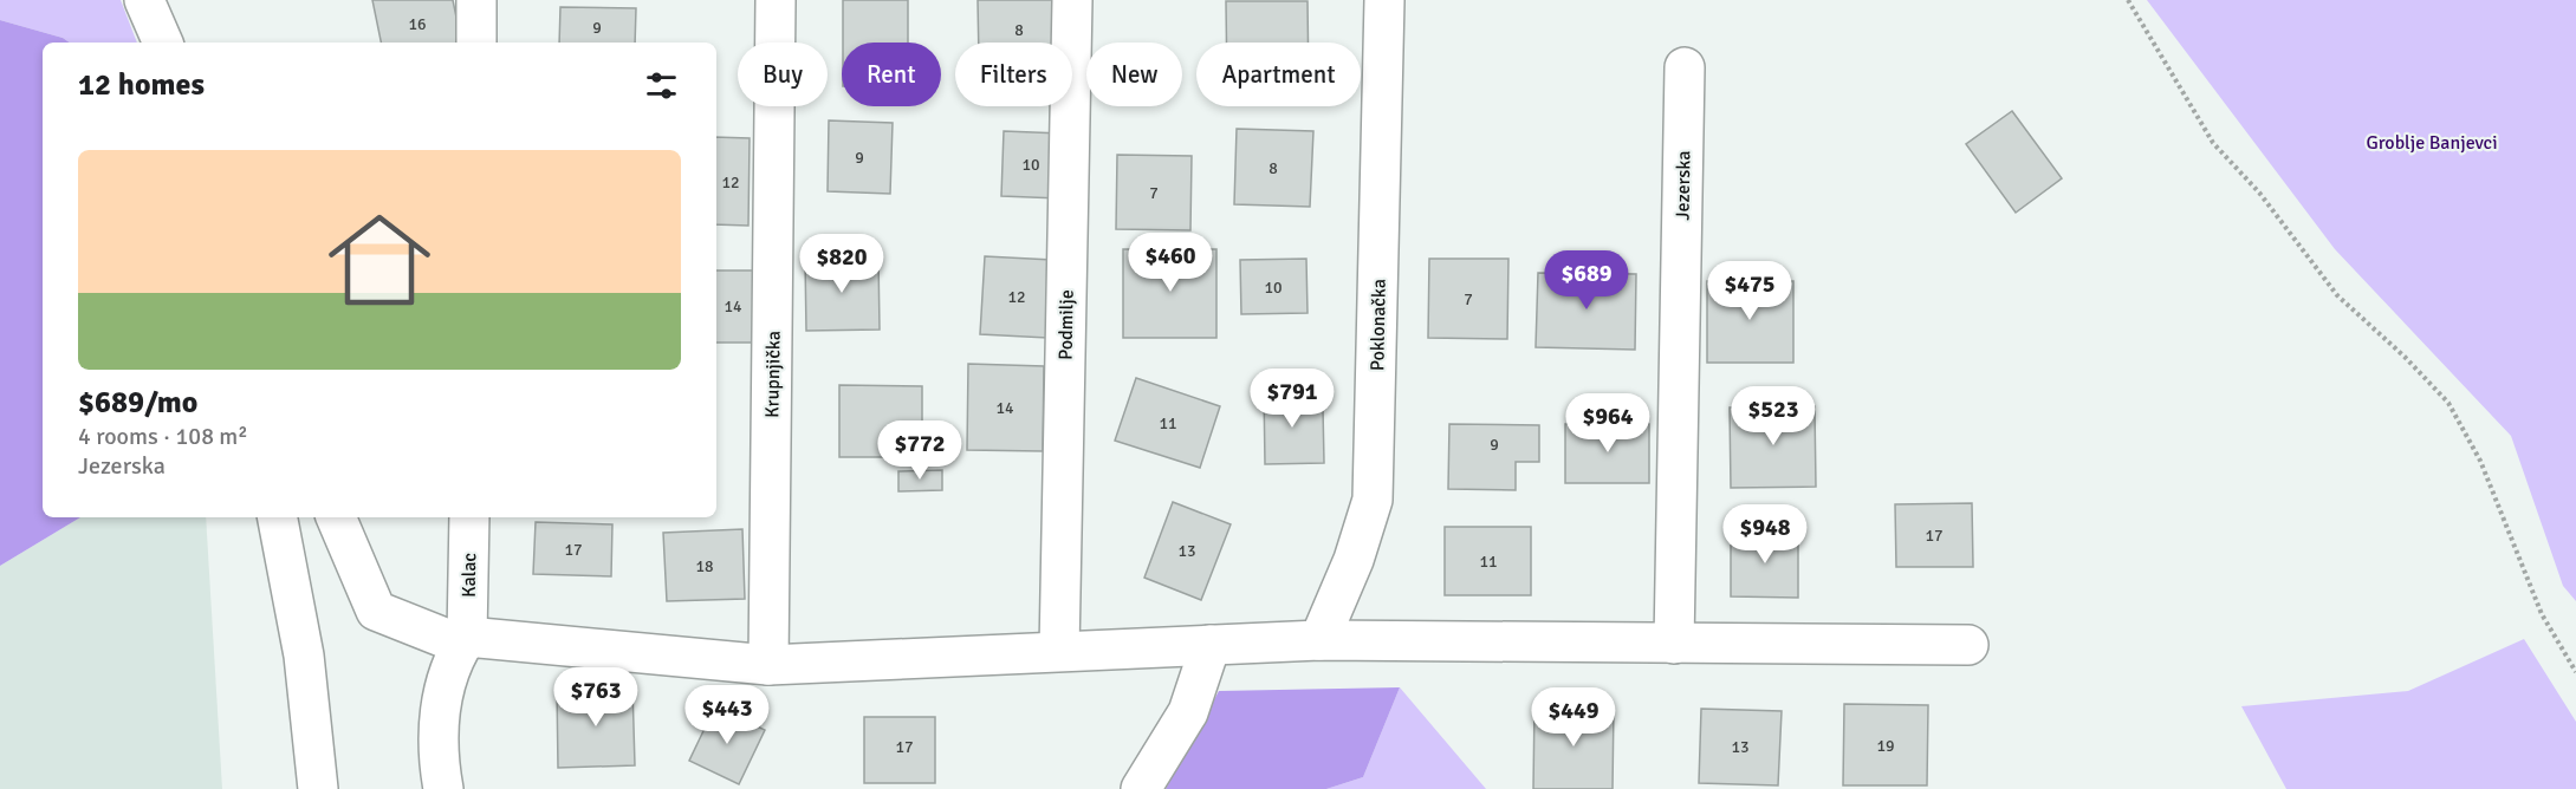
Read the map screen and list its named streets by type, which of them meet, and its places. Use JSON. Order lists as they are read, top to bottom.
{
  "streets": {
    "street": [
      "Jezerska",
      "Podmilje",
      "Poklonačka",
      "Krupnjička",
      "Kalac"
    ]
  },
  "parks": ["Groblje Banjevci"],
  "house_numbers": [
    "16",
    "9",
    "8",
    "9",
    "10",
    "8",
    "12",
    "7",
    "10",
    "12",
    "7",
    "14",
    "14",
    "11",
    "9",
    "17",
    "17",
    "13",
    "11",
    "18",
    "19",
    "17",
    "13"
  ],
  "page": {
    "chip": [
      "Buy",
      "Rent",
      "Filters",
      "New",
      "Apartment"
    ],
    "heading": "12 homes",
    "list": [
      {
        "name": "$689/mo",
        "note": "4 rooms · 108 m² · Jezerska"
      }
    ],
    "price": [
      "$460",
      "$820",
      "$689",
      "$475",
      "$791",
      "$523",
      "$964",
      "$772",
      "$948",
      "$763",
      "$443",
      "$449"
    ]
  }
}
